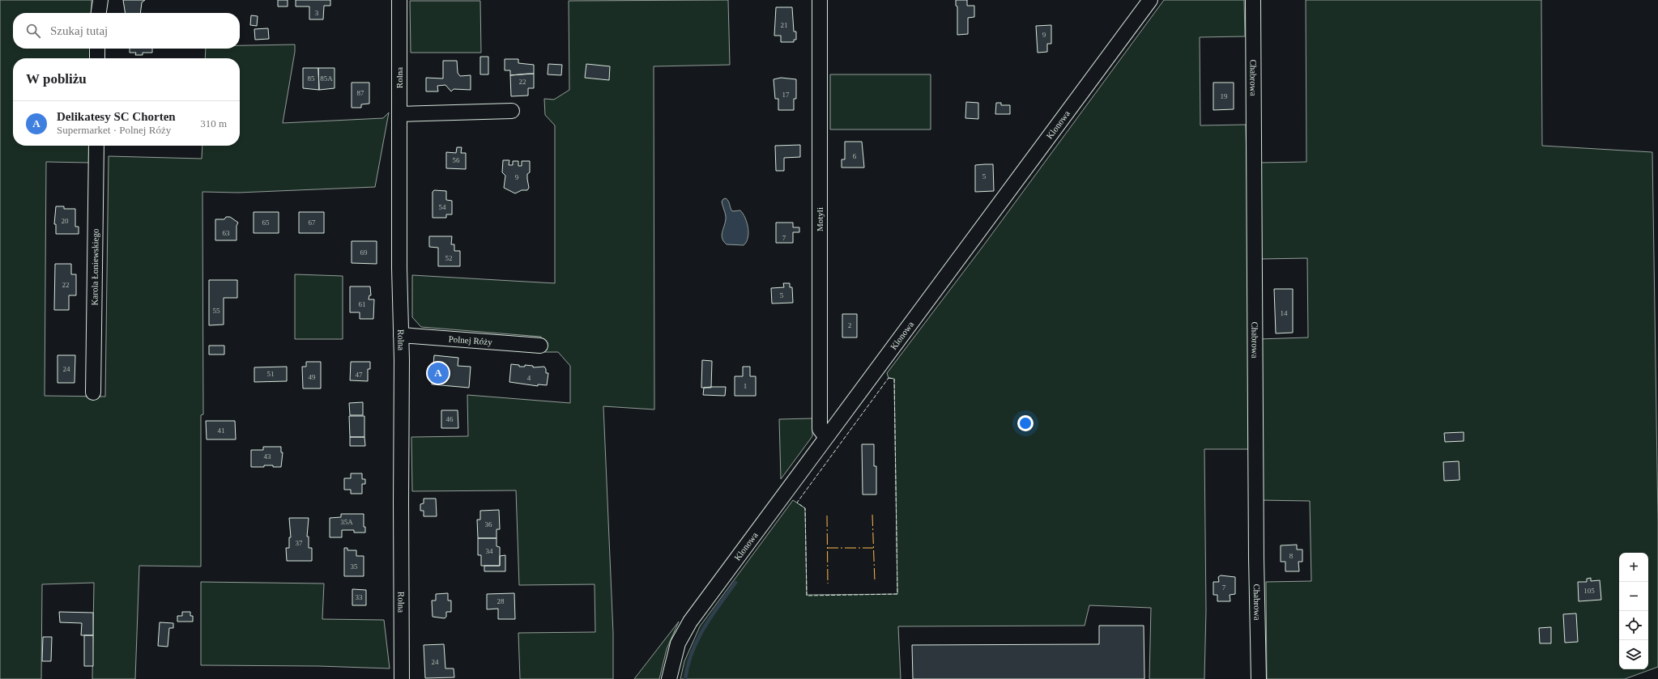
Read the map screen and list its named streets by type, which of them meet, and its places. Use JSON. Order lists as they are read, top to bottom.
{
  "streets": {
    "street": [
      "Rolna",
      "Chabrowa",
      "Klonowa",
      "Motyli",
      "Karola Łoniewskiego",
      "Polnej Róży"
    ]
  },
  "crossings": [
    ["Rolna", "Polnej Róży"],
    ["Klonowa", "Motyli"]
  ],
  "house_numbers": [
    "3",
    "21",
    "9",
    "85",
    "85A",
    "22",
    "87",
    "17",
    "19",
    "6",
    "56",
    "5",
    "9",
    "54",
    "20",
    "65",
    "67",
    "63",
    "7",
    "69",
    "52",
    "22",
    "5",
    "61",
    "55",
    "14",
    "2",
    "24",
    "51",
    "47",
    "49",
    "4",
    "1",
    "46",
    "41",
    "43",
    "35A",
    "36",
    "37",
    "34",
    "8",
    "35",
    "7",
    "105",
    "33",
    "28",
    "24"
  ],
  "page": {
    "search": "Szukaj tutaj",
    "heading": "W pobliżu",
    "list": [
      {
        "mark": "A",
        "name": "Delikatesy SC Chorten",
        "note": "Supermarket · Polnej Róży",
        "value": "310 m"
      }
    ],
    "pins": "A",
    "map_buttons": ["+", "−"]
  }
}
